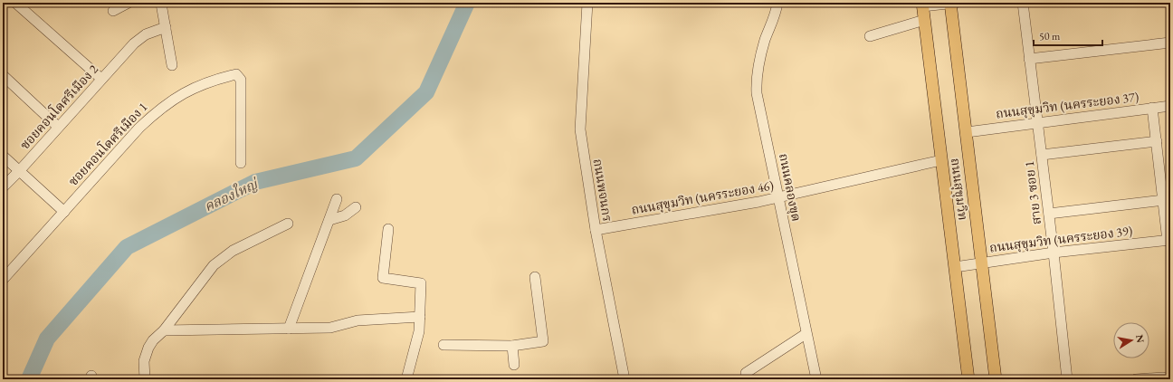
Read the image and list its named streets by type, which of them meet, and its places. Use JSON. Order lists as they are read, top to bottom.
{
  "streets": {
    "main road": ["ถนนสุขุมวิท"],
    "street": [
      "ถนนสุขุมวิท (นครระยอง 37)",
      "ซอยคอนโดศรีเมือง 2",
      "ซอยคอนโดศรีเมือง 1",
      "ถนนคลองขุด",
      "ถนนพจนกร",
      "สาย 3 ซอย 1",
      "ถนนสุขุมวิท (นครระยอง 46)",
      "ถนนสุขุมวิท (นครระยอง 39)"
    ]
  },
  "crossings": [
    ["ถนนสุขุมวิท (นครระยอง 37)", "ถนนสุขุมวิท"],
    ["ถนนสุขุมวิท (นครระยอง 37)", "สาย 3 ซอย 1"],
    ["ถนนคลองขุด", "ถนนสุขุมวิท (นครระยอง 46)"],
    ["ถนนสุขุมวิท", "ถนนสุขุมวิท (นครระยอง 46)"],
    ["ถนนสุขุมวิท", "ถนนสุขุมวิท (นครระยอง 39)"],
    ["ถนนพจนกร", "ถนนสุขุมวิท (นครระยอง 46)"],
    ["สาย 3 ซอย 1", "ถนนสุขุมวิท (นครระยอง 39)"]
  ],
  "water": ["คลองใหญ่"],
  "scale_bar": "50 m",
  "north": "right"
}
